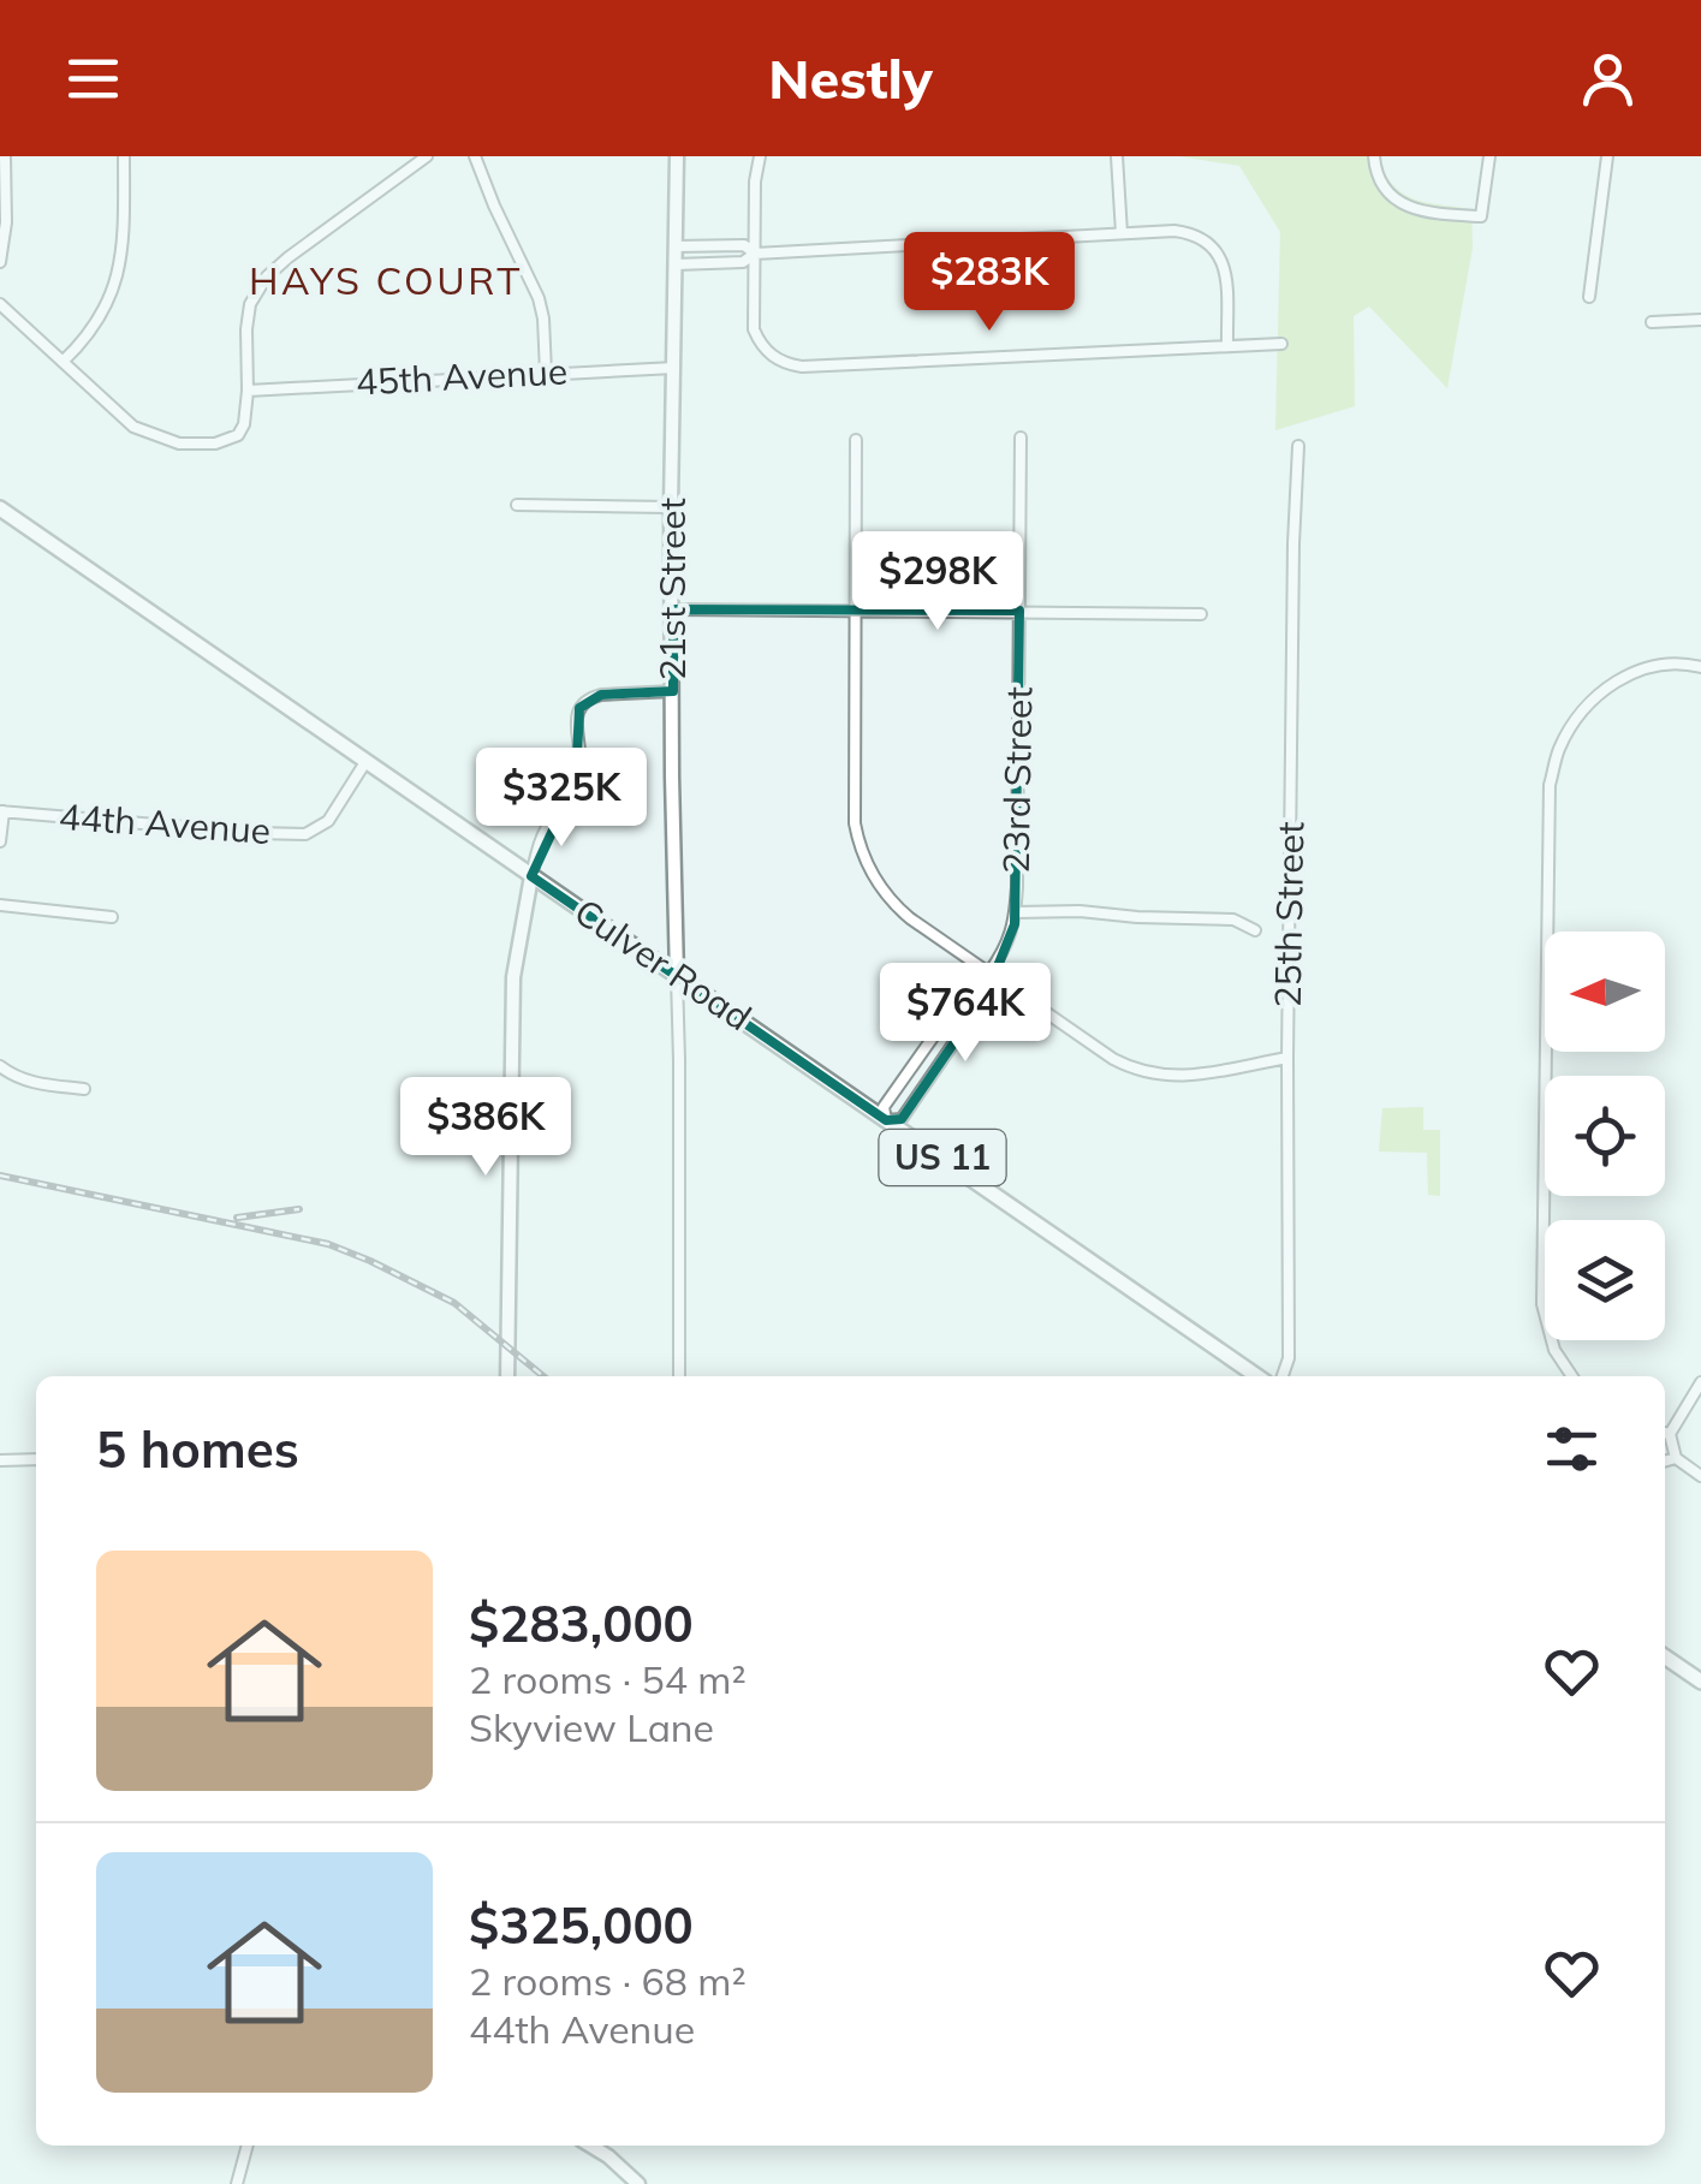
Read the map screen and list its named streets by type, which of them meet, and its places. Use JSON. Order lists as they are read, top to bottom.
{
  "streets": {
    "main road": ["Culver Road", "US 11"],
    "street": [
      "45th Avenue",
      "21st Street",
      "23rd Street",
      "44th Avenue",
      "25th Street"
    ]
  },
  "crossings": [
    ["45th Avenue", "21st Street"],
    ["21st Street", "Culver Road"],
    ["23rd Street", "Culver Road"],
    ["44th Avenue", "Culver Road"]
  ],
  "districts": ["HAYS COURT"],
  "north": "left",
  "page": {
    "header": "Nestly",
    "price": [
      "$283K",
      "$298K",
      "$325K",
      "$764K",
      "$386K"
    ],
    "heading": "5 homes",
    "list": [
      {
        "name": "$283,000",
        "note": "2 rooms · 54 m² · Skyview Lane"
      },
      {
        "name": "$325,000",
        "note": "2 rooms · 68 m² · 44th Avenue"
      }
    ]
  }
}
